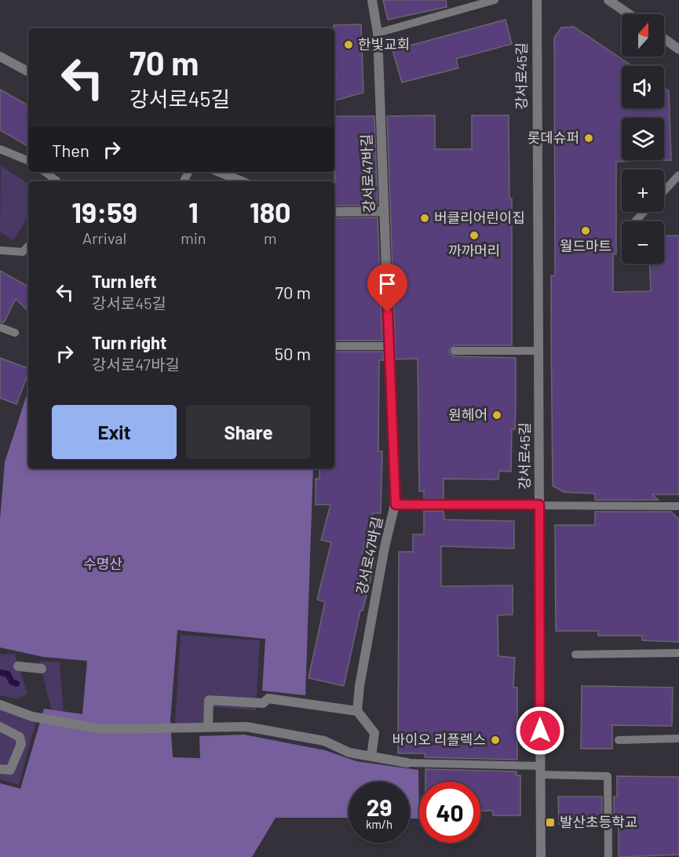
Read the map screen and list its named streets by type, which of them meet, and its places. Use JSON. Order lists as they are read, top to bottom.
{
  "streets": {
    "street": ["강서로45길", "강서로47바길"]
  },
  "crossings": [
    ["강서로45길", "강서로47바길"]
  ],
  "parks": ["수명산"],
  "places": {
    "other": [
      "한빛교회",
      "롯데슈퍼",
      "버클리어린이집",
      "월드마트",
      "까까머리",
      "원헤어",
      "바이오 리플렉스"
    ],
    "transit": ["발산초등학교"]
  },
  "north": "top",
  "page": {
    "map_buttons": ["+", "−"],
    "turn": ["70 m", "강서로45길"],
    "then": "Then",
    "eta": [
      "19:59",
      "Arrival",
      "1",
      "min",
      "180",
      "m"
    ],
    "list": [
      {
        "name": "Turn left",
        "note": "강서로45길",
        "value": "70 m"
      },
      {
        "name": "Turn right",
        "note": "강서로47바길",
        "value": "50 m"
      }
    ],
    "buttons": ["Exit", "Share"],
    "speed": "29 km/h",
    "limit": "40"
  }
}
